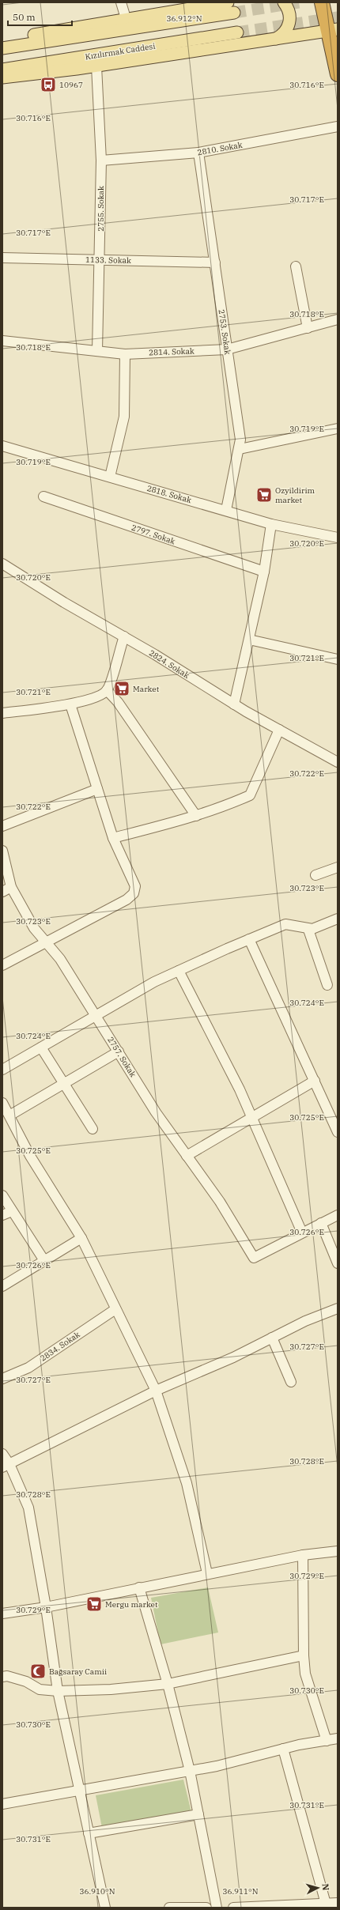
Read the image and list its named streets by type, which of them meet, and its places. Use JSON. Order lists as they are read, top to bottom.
{
  "streets": {
    "main road": ["Kızılırmak Caddesi"],
    "street": [
      "2810. Sokak",
      "2755. Sokak",
      "1133. Sokak",
      "2753. Sokak",
      "2814. Sokak",
      "2818. Sokak",
      "2797. Sokak",
      "2824. Sokak",
      "2757. Sokak",
      "2834. Sokak"
    ]
  },
  "crossings": [
    ["2810. Sokak", "2755. Sokak"],
    ["2810. Sokak", "2753. Sokak"],
    ["2755. Sokak", "1133. Sokak"],
    ["2755. Sokak", "2814. Sokak"],
    ["1133. Sokak", "2753. Sokak"],
    ["2753. Sokak", "2814. Sokak"],
    ["2753. Sokak", "2818. Sokak"]
  ],
  "places": {
    "bus stop": ["10967"],
    "supermarket": ["Ozyildirim market", "Market", "Mergu market"],
    "mosque": ["Bağsaray Camii"]
  },
  "scale_bar": "50 m",
  "north": "right",
  "coordinates": [
    "36.912°N",
    "30.716°E",
    "30.717°E",
    "30.718°E",
    "30.719°E",
    "30.720°E",
    "30.721°E",
    "30.722°E",
    "30.723°E",
    "30.724°E",
    "30.725°E",
    "30.726°E",
    "30.727°E",
    "30.728°E",
    "30.729°E",
    "30.730°E",
    "30.731°E",
    "36.910°N",
    "36.911°N"
  ]
}
